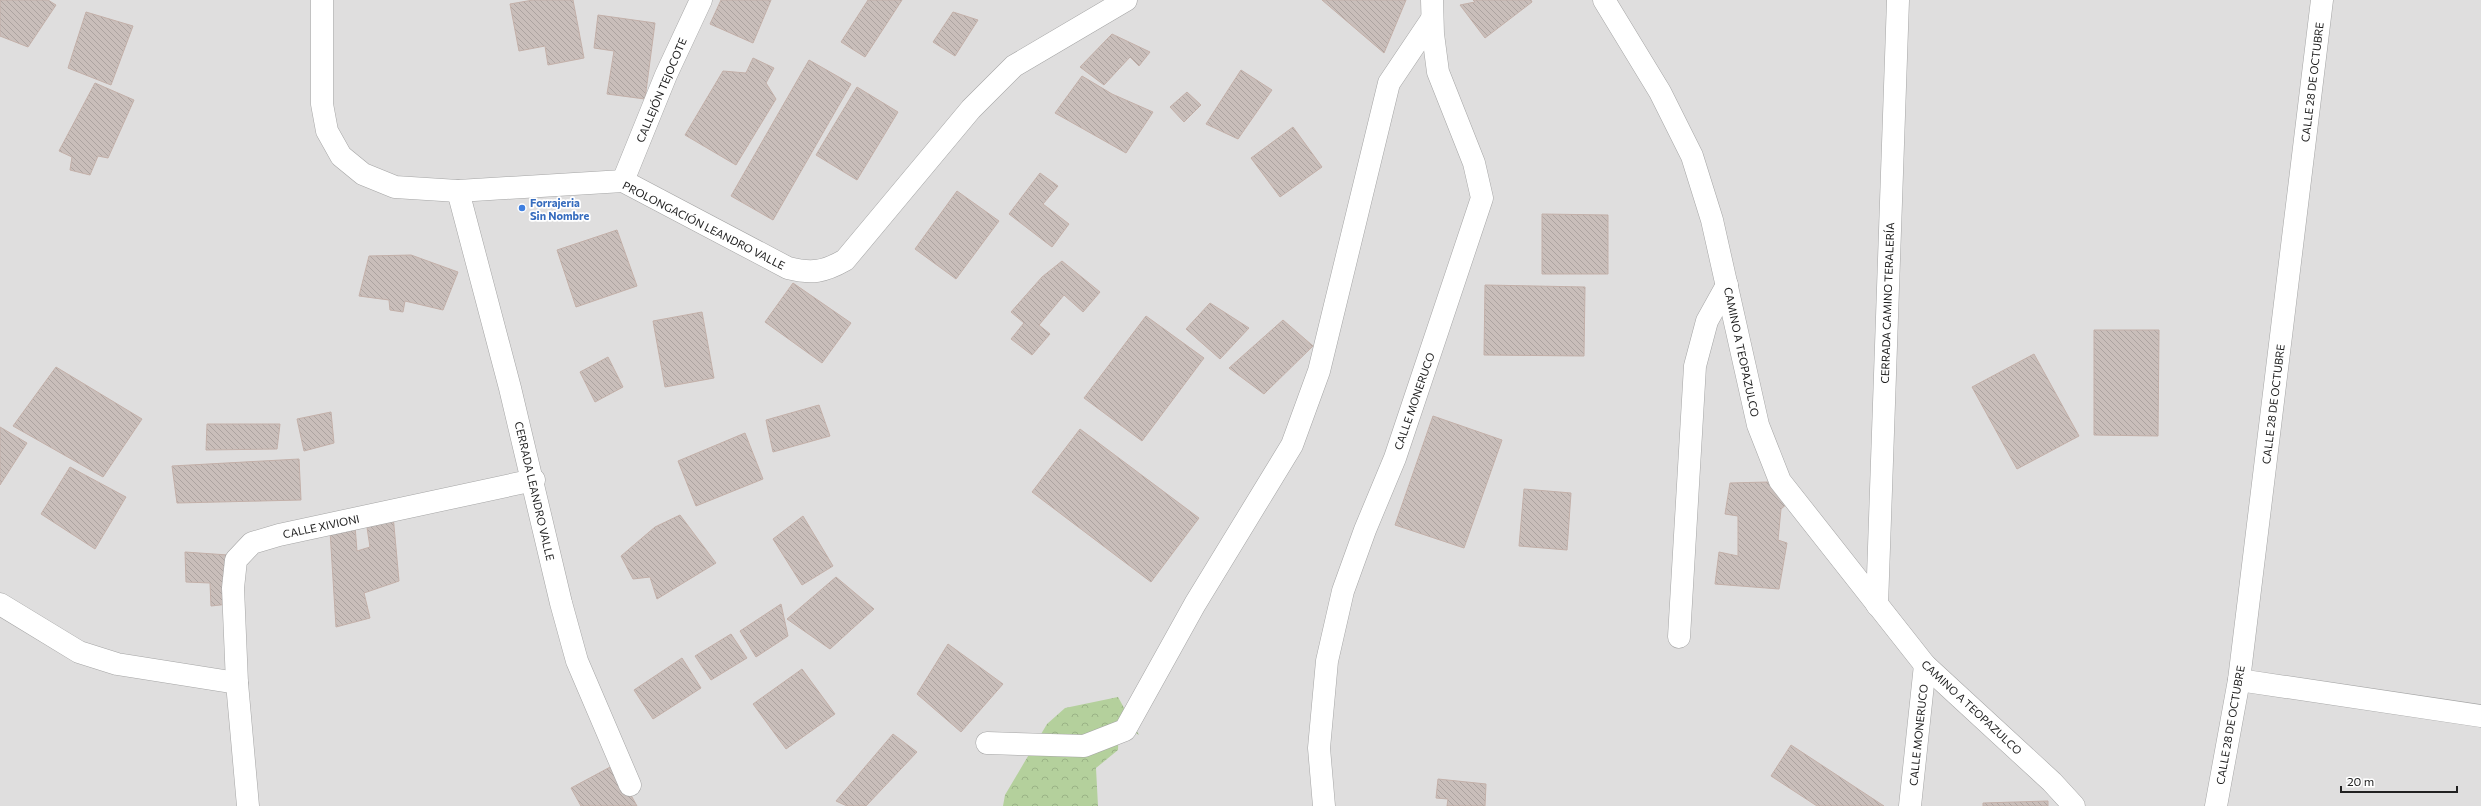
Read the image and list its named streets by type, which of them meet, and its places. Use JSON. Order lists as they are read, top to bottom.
{
  "streets": {
    "street": [
      "CALLE 28 DE OCTUBRE",
      "CALLEJÓN TEJOCOTE",
      "PROLONGACIÓN LEANDRO VALLE",
      "CERRADA CAMINO TERALERÍA",
      "CAMINO A TEOPAZULCO",
      "CALLE MONERUCO",
      "CERRADA LEANDRO VALLE",
      "CALLE XIVIONI"
    ]
  },
  "crossings": [
    ["CALLEJÓN TEJOCOTE", "PROLONGACIÓN LEANDRO VALLE"],
    ["PROLONGACIÓN LEANDRO VALLE", "CERRADA LEANDRO VALLE"],
    ["CERRADA CAMINO TERALERÍA", "CAMINO A TEOPAZULCO"],
    ["CAMINO A TEOPAZULCO", "CALLE MONERUCO"],
    ["CERRADA LEANDRO VALLE", "CALLE XIVIONI"]
  ],
  "places": ["Forrajeria Sin Nombre"],
  "scale_bar": "20 m"
}
